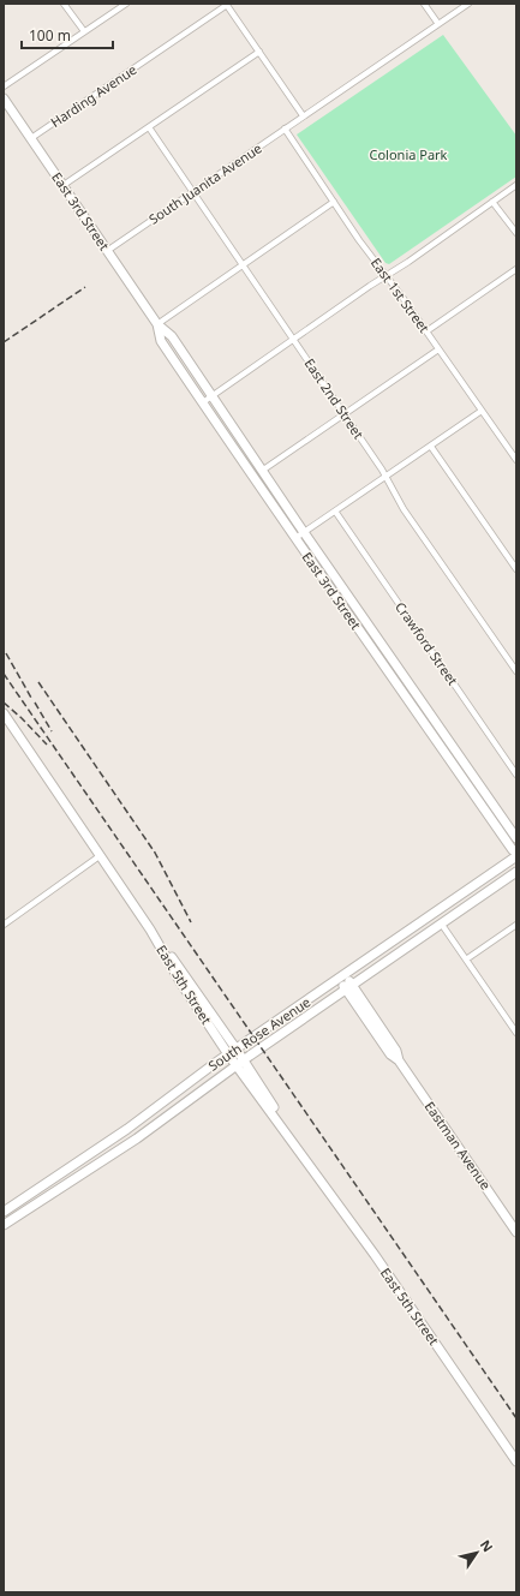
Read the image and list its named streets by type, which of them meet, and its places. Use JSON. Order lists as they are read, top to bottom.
{
  "streets": {
    "main road": [
      "East 3rd Street",
      "East 5th Street",
      "South Rose Avenue",
      "Eastman Avenue"
    ],
    "street": [
      "Harding Avenue",
      "South Juanita Avenue",
      "East 1st Street",
      "East 2nd Street",
      "Crawford Street"
    ]
  },
  "crossings": [
    ["Harding Avenue", "East 3rd Street"],
    ["South Juanita Avenue", "East 3rd Street"],
    ["South Juanita Avenue", "East 1st Street"],
    ["South Juanita Avenue", "East 2nd Street"],
    ["East 5th Street", "South Rose Avenue"],
    ["South Rose Avenue", "Eastman Avenue"]
  ],
  "parks": ["Colonia Park"],
  "scale_bar": "100 m",
  "north": "top right"
}
